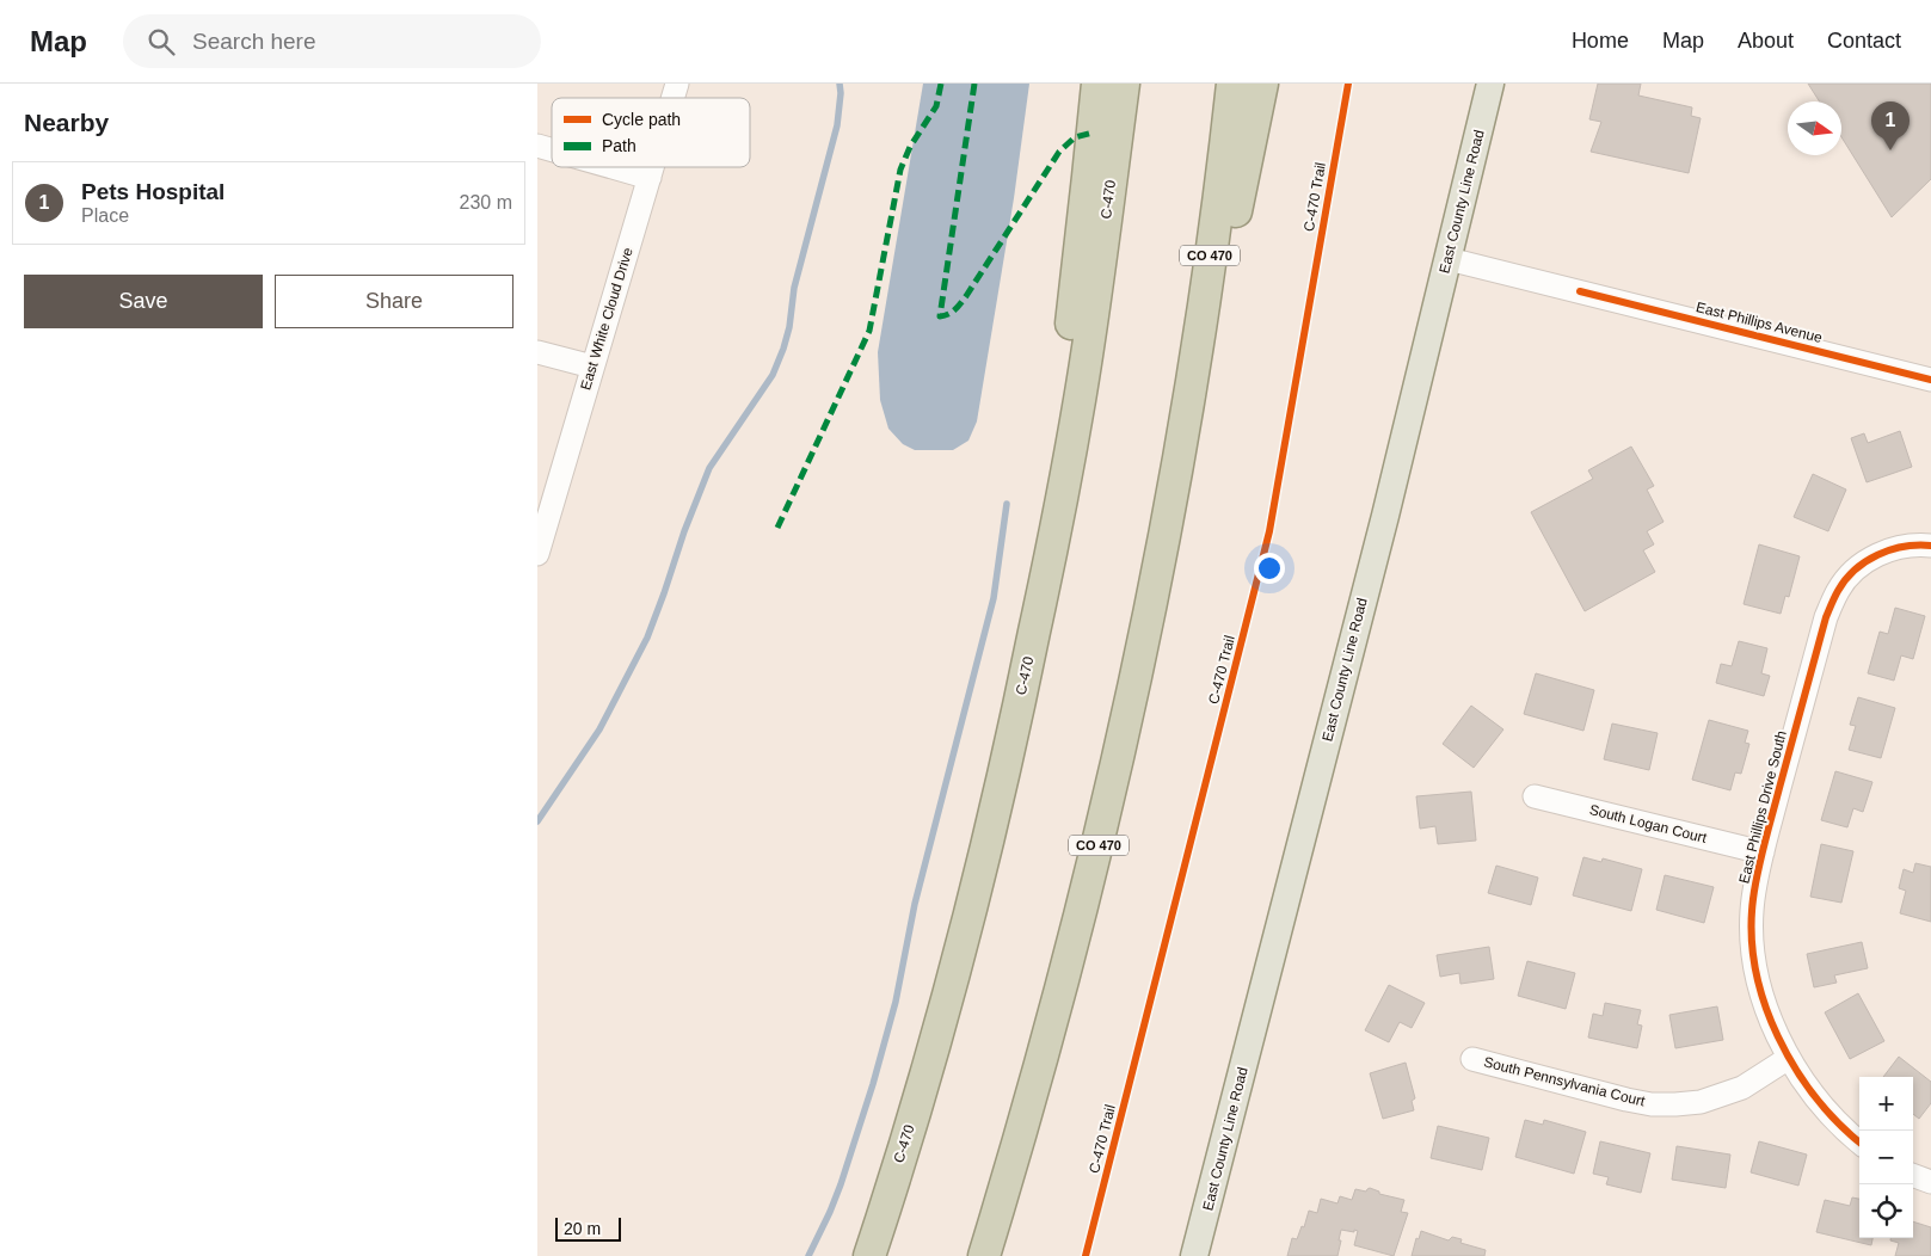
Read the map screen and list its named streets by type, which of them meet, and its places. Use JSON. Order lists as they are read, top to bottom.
{
  "streets": {
    "highway": ["C-470", "CO 470"],
    "main road": ["East County Line Road"],
    "street": [
      "East White Cloud Drive",
      "East Phillips Avenue",
      "East Phillips Drive South",
      "South Logan Court",
      "South Pennsylvania Court"
    ],
    "cycle path": ["C-470 Trail"]
  },
  "crossings": [
    ["East County Line Road", "East Phillips Avenue"],
    ["East Phillips Drive South", "South Logan Court"],
    ["East Phillips Drive South", "South Pennsylvania Court"]
  ],
  "legend": ["Cycle path", "Path"],
  "scale_bar": "20 m",
  "north": "right",
  "page": {
    "header": "Map",
    "search": "Search here",
    "nav": [
      "Home",
      "Map",
      "About",
      "Contact"
    ],
    "heading": "Nearby",
    "pins": "1",
    "list": [
      {
        "mark": "1",
        "name": "Pets Hospital",
        "note": "Place",
        "value": "230 m"
      }
    ],
    "buttons": ["Save", "Share"],
    "map_buttons": ["+", "−"],
    "scale": "20 m"
  }
}
